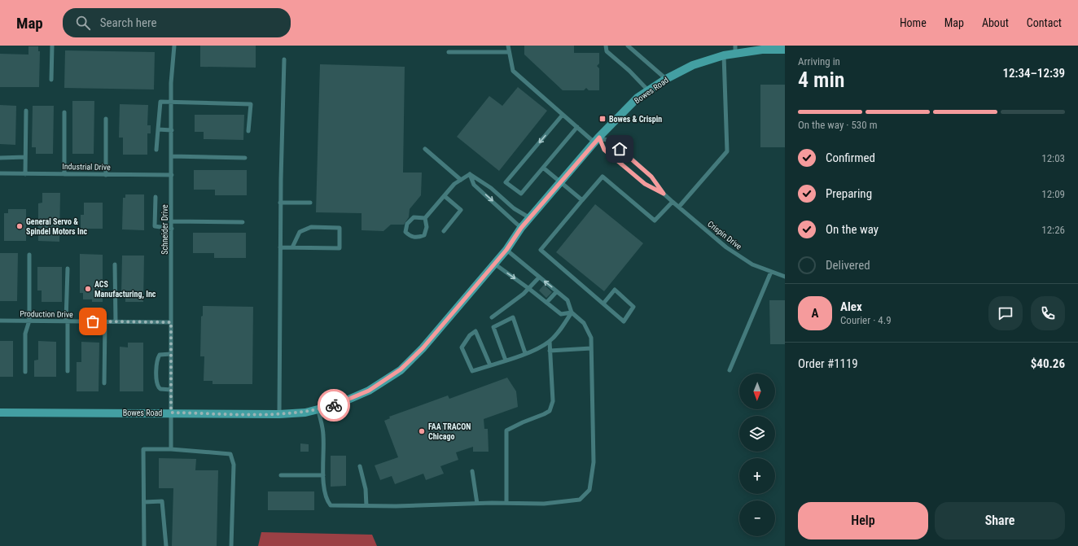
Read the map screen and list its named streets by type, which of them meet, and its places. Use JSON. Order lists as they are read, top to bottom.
{
  "streets": {
    "main road": ["Bowes Road"],
    "lane": [
      "Industrial Drive",
      "Schneider Drive",
      "Crispin Drive",
      "Production Drive"
    ]
  },
  "crossings": [
    ["Bowes Road", "Schneider Drive"],
    ["Bowes Road", "Crispin Drive"],
    ["Industrial Drive", "Schneider Drive"],
    ["Schneider Drive", "Production Drive"]
  ],
  "places": {
    "transit": ["Bowes & Crispin"],
    "other": ["General Servo & Spindel Motors Inc", "ACS Manufacturing, Inc", "FAA TRACON Chicago"]
  },
  "north": "bottom",
  "page": {
    "header": "Map",
    "search": "Search here",
    "nav": [
      "Home",
      "Map",
      "About",
      "Contact"
    ],
    "heading": ["4 min", "Arriving in", "12:34–12:39"],
    "panel": [
      "Alex",
      "Courier · 4.9",
      "Order #1119",
      "$40.26"
    ],
    "bar": "On the way · 530 m",
    "list": [
      ["Confirmed", "12:03"],
      ["Preparing", "12:09"],
      ["On the way", "12:26"],
      "Delivered"
    ],
    "round": "A",
    "map_buttons": ["+", "−"],
    "buttons": ["Help", "Share"]
  }
}
